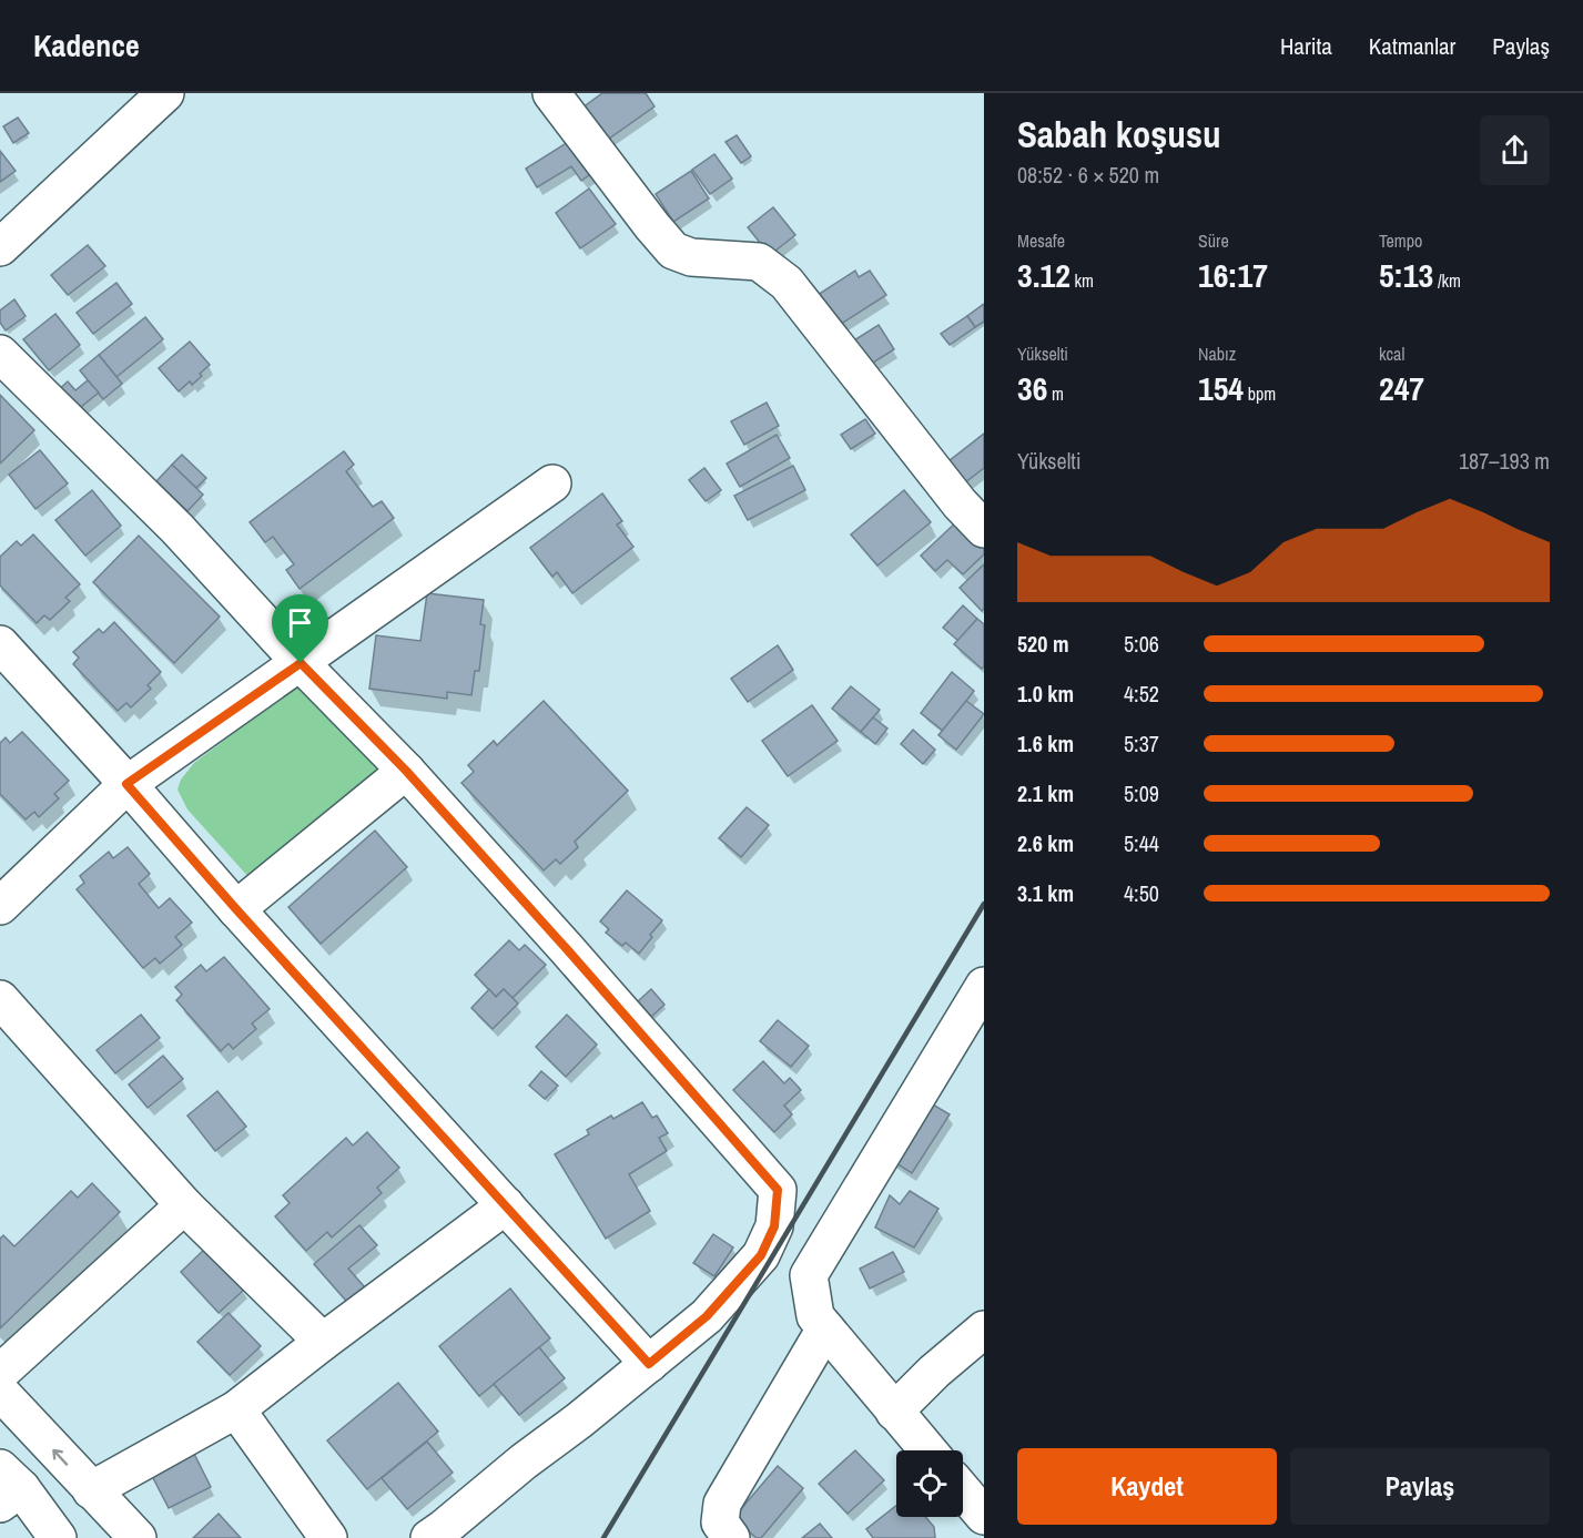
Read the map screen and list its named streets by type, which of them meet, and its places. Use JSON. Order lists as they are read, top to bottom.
{
  "page": {
    "header": "Kadence",
    "nav": ["Harita", "Katmanlar", "Paylaş"],
    "heading": ["Sabah koşusu", "08:52 · 6 × 520 m"],
    "stats": [
      ["Mesafe", "3.12 km"],
      ["Süre", "16:17"],
      ["Tempo", "5:13 /km"],
      ["Yükselti", "36 m"],
      ["Nabız", "154 bpm"],
      ["kcal", "247"]
    ],
    "chart": ["Yükselti", "187–193 m"],
    "list": [
      {
        "name": "520 m",
        "note": "5:06"
      },
      {
        "name": "1.0 km",
        "note": "4:52"
      },
      {
        "name": "1.6 km",
        "note": "5:37"
      },
      {
        "name": "2.1 km",
        "note": "5:09"
      },
      {
        "name": "2.6 km",
        "note": "5:44"
      },
      {
        "name": "3.1 km",
        "note": "4:50"
      }
    ],
    "buttons": ["Kaydet", "Paylaş"]
  }
}
